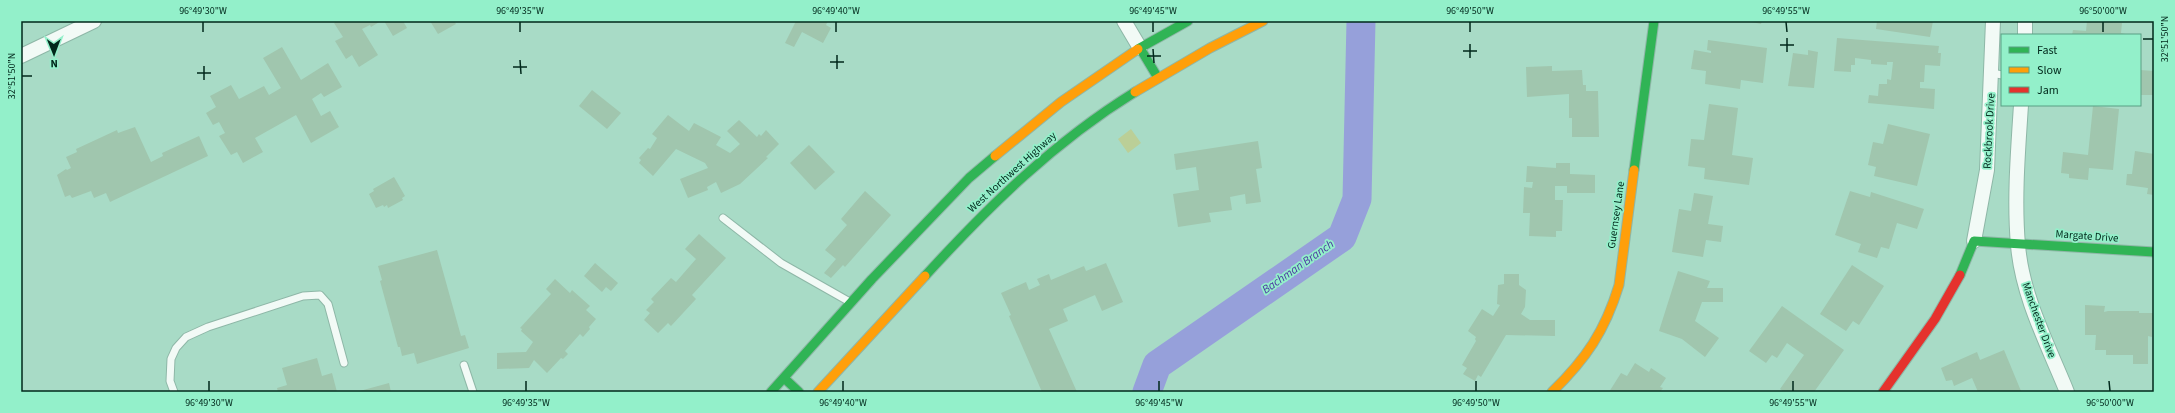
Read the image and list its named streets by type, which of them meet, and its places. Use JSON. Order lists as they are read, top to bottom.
{
  "streets": {
    "main road": [
      "Rockbrook Drive",
      "West Northwest Highway",
      "Guernsey Lane",
      "Margate Drive"
    ],
    "street": ["Manchester Drive"]
  },
  "crossings": [
    ["Margate Drive", "Manchester Drive"]
  ],
  "water": ["Bachman Branch"],
  "legend": ["Fast", "Slow", "Jam"],
  "north": "bottom",
  "coordinates": [
    "96°49'30\"W",
    "96°49'35\"W",
    "96°49'40\"W",
    "96°49'45\"W",
    "96°49'50\"W",
    "96°49'55\"W",
    "96°50'00\"W",
    "32°51'50\"N"
  ]
}
